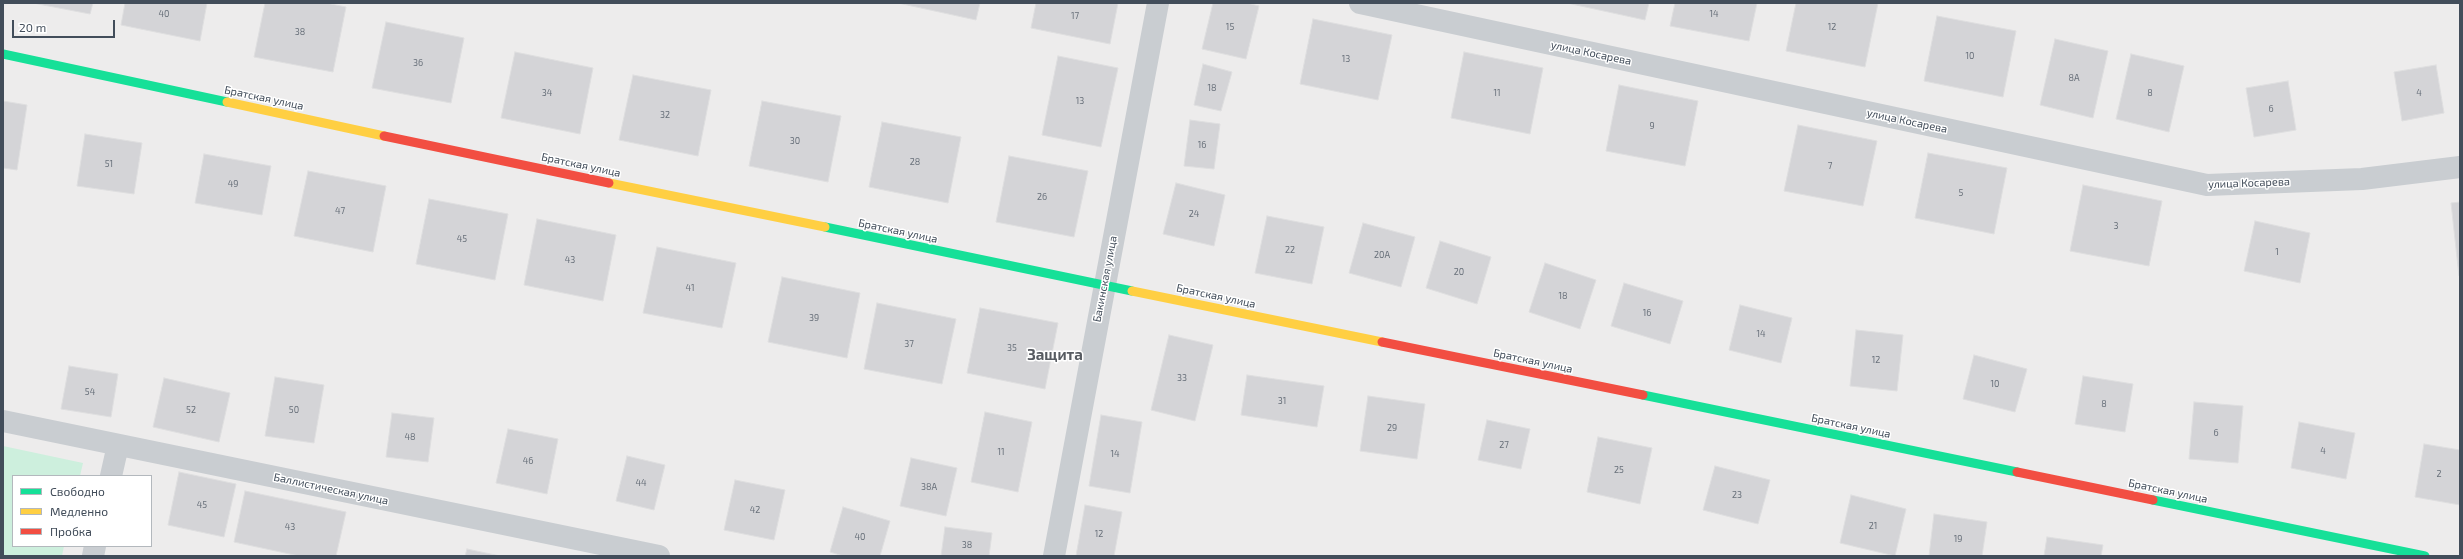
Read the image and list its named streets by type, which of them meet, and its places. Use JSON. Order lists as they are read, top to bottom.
{
  "streets": {
    "street": [
      "улица Косарева",
      "Братская улица",
      "Бакинская улица",
      "Баллистическая улица"
    ]
  },
  "crossings": [
    ["Братская улица", "Бакинская улица"]
  ],
  "districts": ["Защита"],
  "house_numbers": [
    "40",
    "14",
    "17",
    "15",
    "12",
    "38",
    "10",
    "13",
    "36",
    "8А",
    "18",
    "34",
    "11",
    "8",
    "4",
    "13",
    "6",
    "32",
    "9",
    "30",
    "16",
    "28",
    "51",
    "7",
    "49",
    "5",
    "26",
    "47",
    "24",
    "3",
    "45",
    "22",
    "1",
    "20А",
    "43",
    "20",
    "41",
    "18",
    "16",
    "39",
    "14",
    "37",
    "35",
    "12",
    "33",
    "10",
    "54",
    "31",
    "8",
    "52",
    "50",
    "29",
    "6",
    "48",
    "27",
    "4",
    "11",
    "14",
    "46",
    "25",
    "2",
    "44",
    "38А",
    "23",
    "45",
    "42",
    "21",
    "43",
    "12",
    "40",
    "19",
    "38"
  ],
  "legend": ["Свободно", "Медленно", "Пробка"],
  "scale_bar": "20 m"
}
